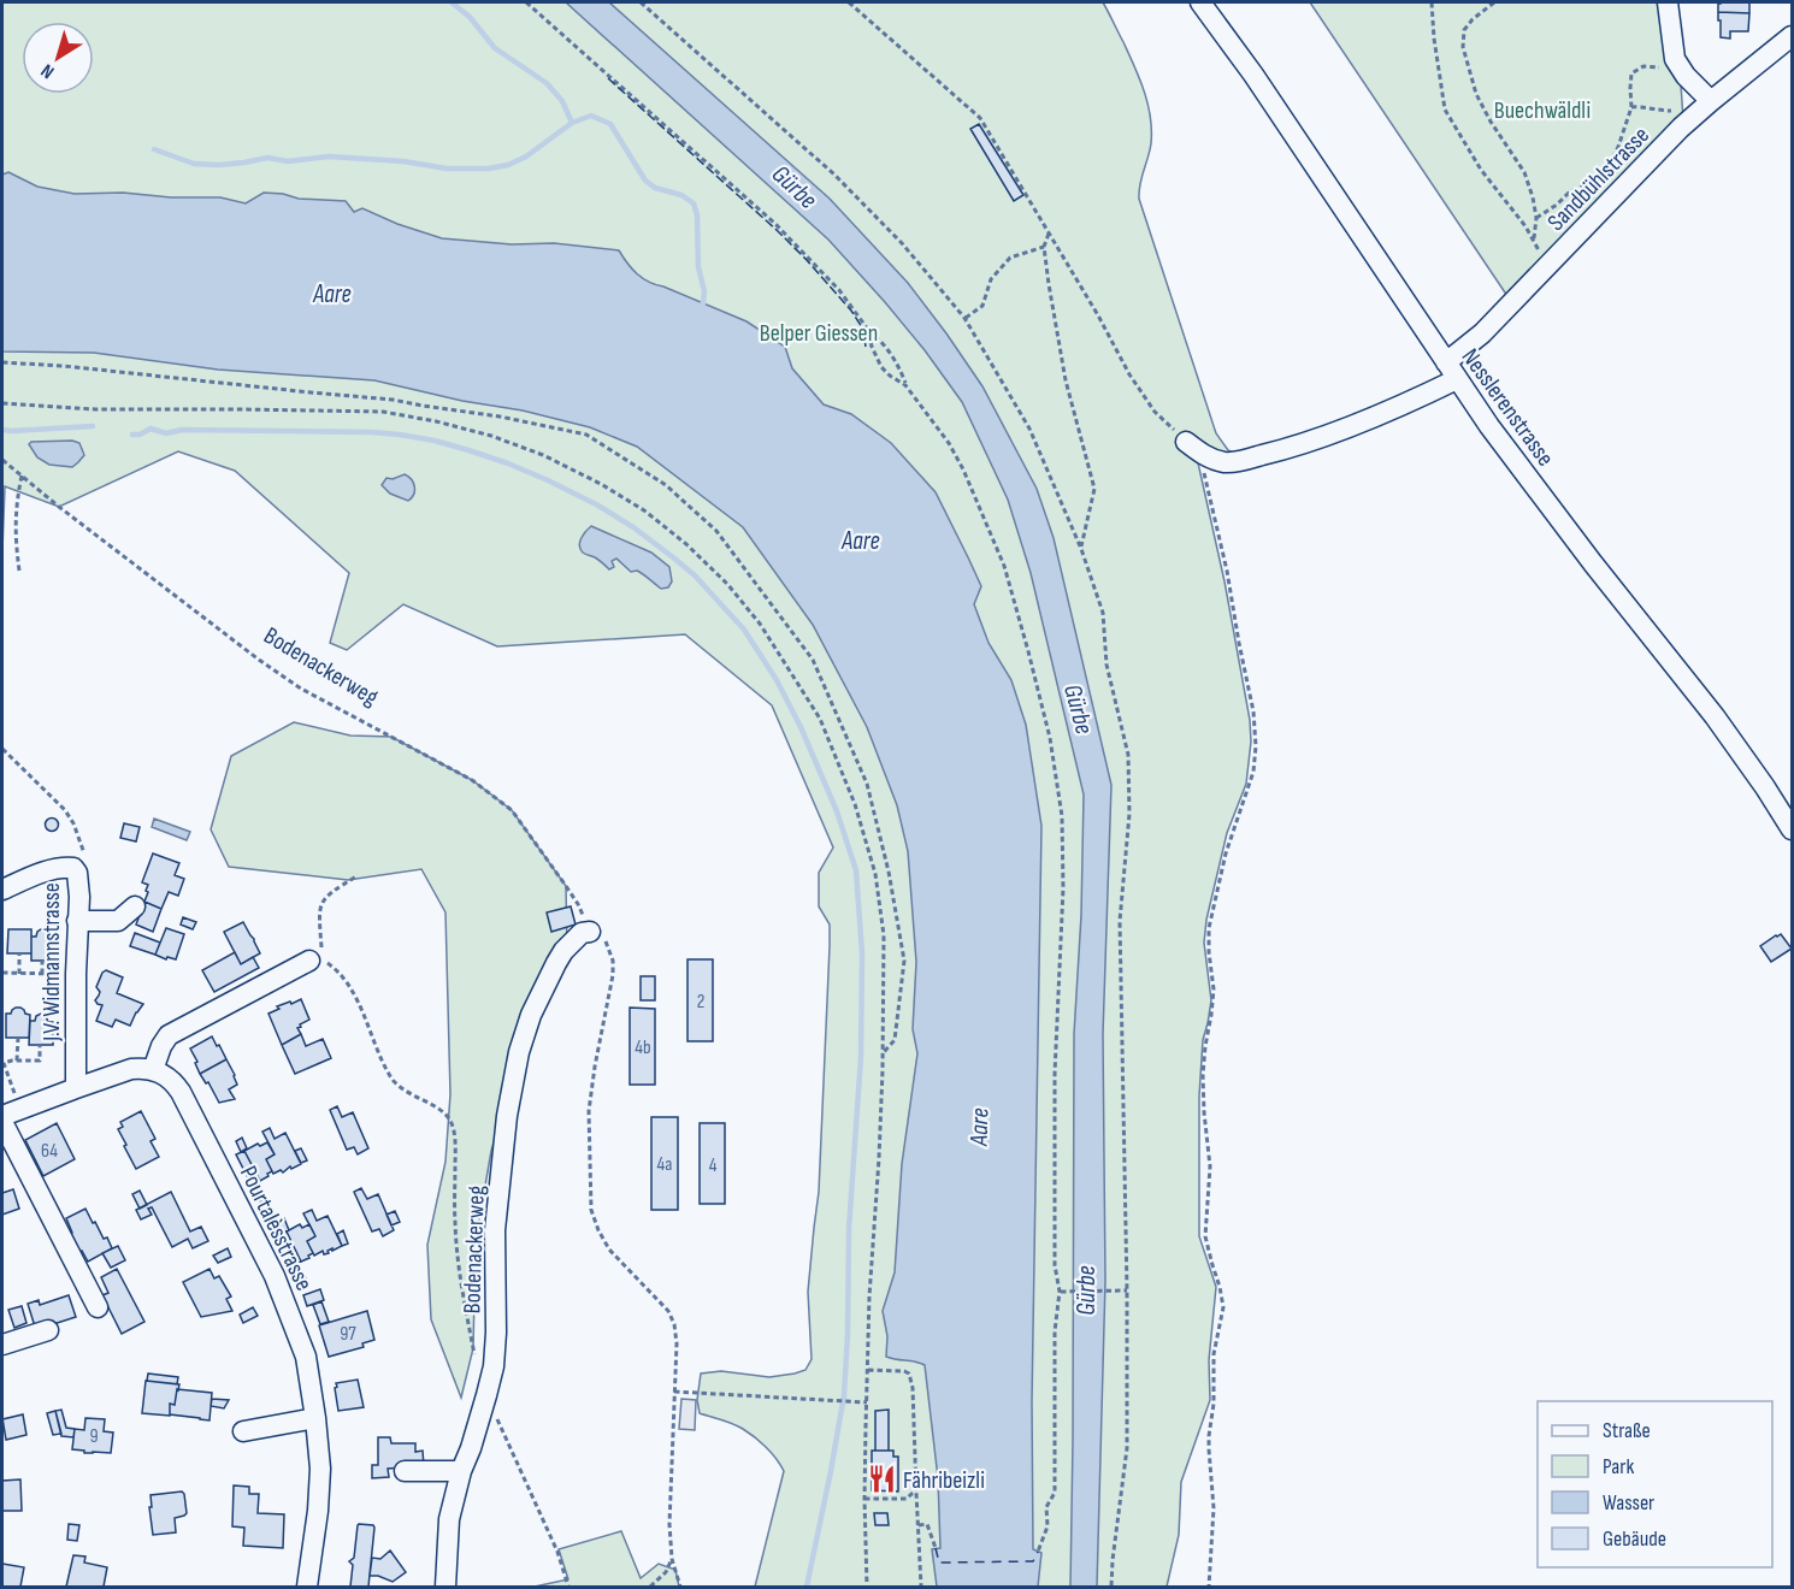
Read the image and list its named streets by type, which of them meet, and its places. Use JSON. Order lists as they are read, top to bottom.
{
  "streets": {
    "street": [
      "Sandbühlstrasse",
      "Nesslerenstrasse",
      "Bodenackerweg",
      "J.V. Widmannstrasse",
      "Pourtalèsstrasse"
    ]
  },
  "crossings": [
    ["Sandbühlstrasse", "Nesslerenstrasse"]
  ],
  "water": ["Gürbe", "Aare"],
  "parks": ["Buechwäldli", "Belper Giessen"],
  "places": {
    "restaurant": ["Fähribeizli"]
  },
  "house_numbers": [
    "2",
    "4b",
    "64",
    "4a",
    "4",
    "97",
    "9"
  ],
  "legend": [
    "Straße",
    "Park",
    "Wasser",
    "Gebäude"
  ],
  "north": "bottom left"
}
